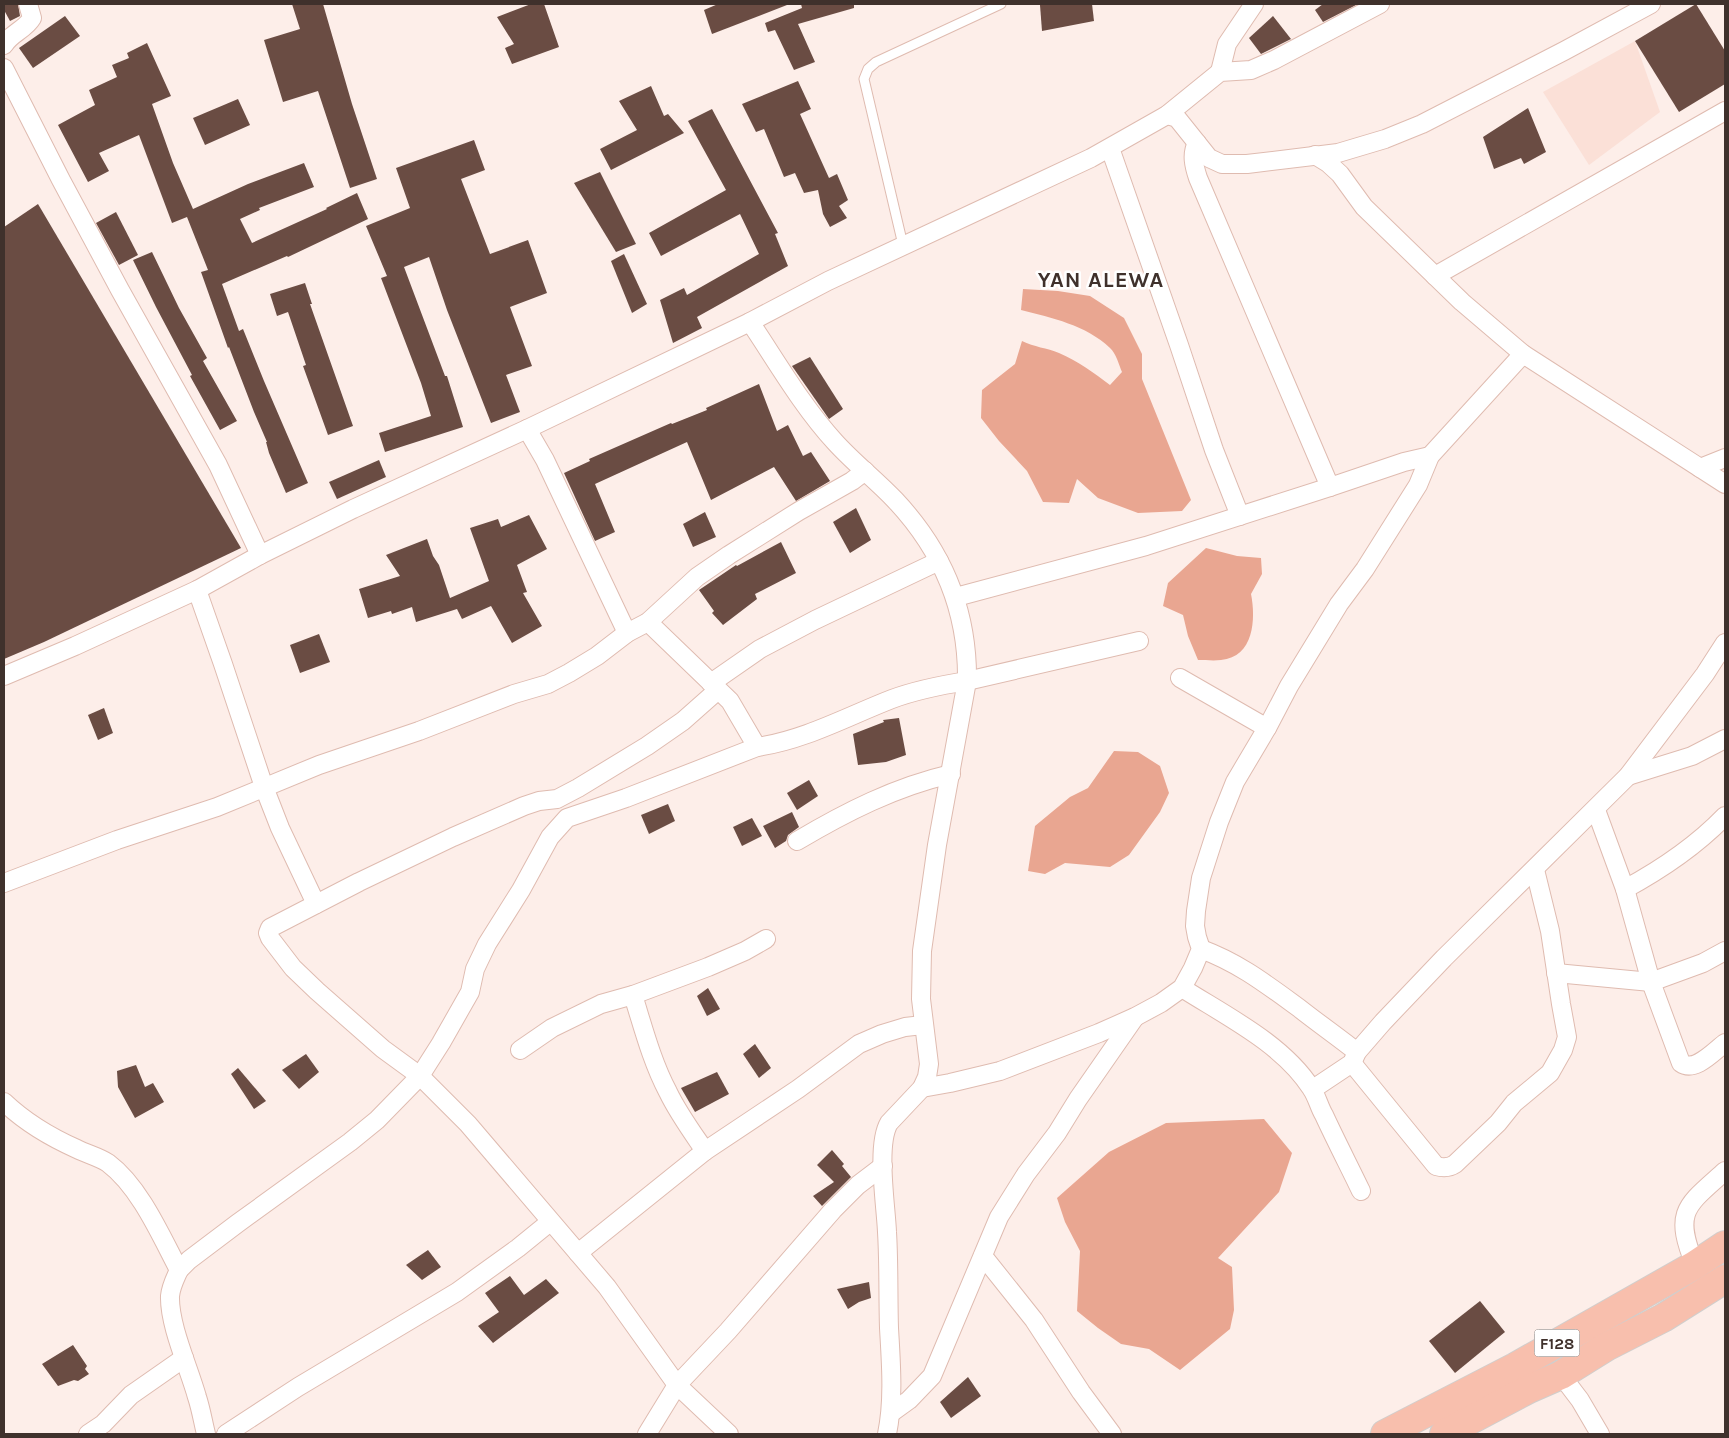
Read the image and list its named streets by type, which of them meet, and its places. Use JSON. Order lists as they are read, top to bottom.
{
  "streets": {
    "main road": ["F128"]
  },
  "districts": ["YAN ALEWA"]
}
